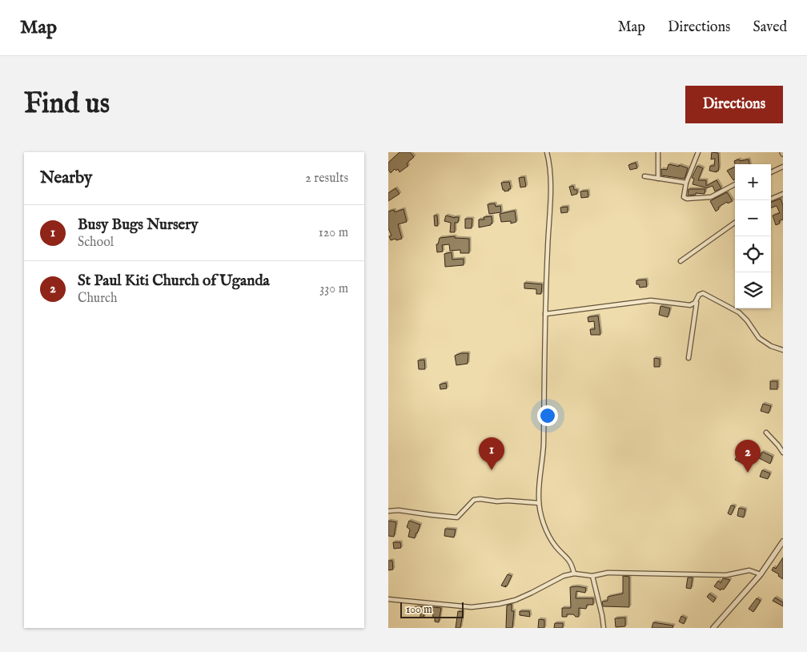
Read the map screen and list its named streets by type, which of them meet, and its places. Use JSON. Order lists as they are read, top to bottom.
{
  "scale_bar": "100 m",
  "page": {
    "header": "Map",
    "nav": ["Map", "Directions", "Saved"],
    "buttons": "Directions",
    "title": "Find us",
    "heading": ["Nearby", "2 results"],
    "map_buttons": ["+", "−"],
    "list": [
      {
        "mark": "1",
        "name": "Busy Bugs Nursery",
        "note": "School",
        "value": "120 m"
      },
      {
        "mark": "2",
        "name": "St Paul Kiti Church of Uganda",
        "note": "Church",
        "value": "330 m"
      }
    ],
    "pins": ["1", "2"],
    "scale": "100 m"
  }
}
